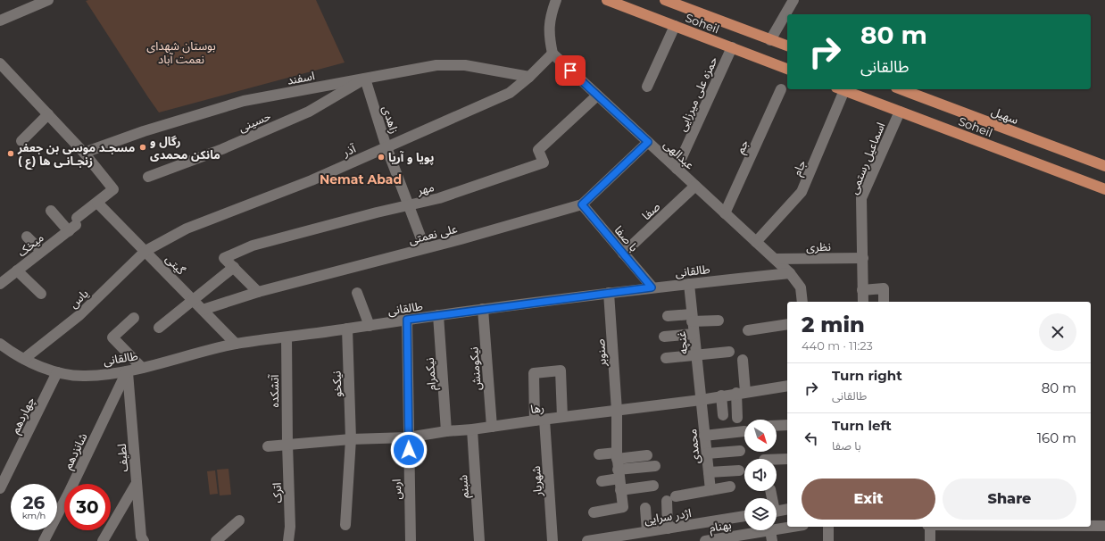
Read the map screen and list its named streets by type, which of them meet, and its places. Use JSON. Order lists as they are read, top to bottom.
{
  "streets": {
    "main road": ["Soheil", "سهیل"],
    "street": [
      "اسفند",
      "حمزه علی میرزایی",
      "زاهدی",
      "حسینی",
      "جم",
      "آذر",
      "عبدالهی",
      "اسماعیل رستمی",
      "جام",
      "مهر",
      "صفا",
      "علی نعمتی",
      "با صفا",
      "میخک",
      "نظری",
      "گیتی",
      "طالقانی",
      "یاس",
      "غنچه",
      "صنوبر",
      "نیکومنش",
      "نیکمرام",
      "نیکخو",
      "آتشکده",
      "رها",
      "چهاردهم",
      "محمدی",
      "شانزدهم",
      "لطیف",
      "شهریار",
      "شبنم",
      "ارس",
      "اترک",
      "اژدر سرایی",
      "بهنام"
    ]
  },
  "crossings": [
    ["Soheil", "حمزه علی میرزایی"],
    ["Soheil", "اسماعیل رستمی"],
    ["Soheil", "جام"],
    ["اسفند", "زاهدی"],
    ["اسفند", "حسینی"],
    ["اسفند", "آذر"],
    ["اسفند", "میخک"],
    ["حمزه علی میرزایی", "عبدالهی"],
    ["زاهدی", "حسینی"],
    ["زاهدی", "آذر"],
    ["زاهدی", "مهر"],
    ["زاهدی", "علی نعمتی"],
    ["جم", "عبدالهی"],
    ["آذر", "عبدالهی"],
    ["آذر", "گیتی"],
    ["آذر", "یاس"],
    ["عبدالهی", "جام"],
    ["عبدالهی", "مهر"],
    ["عبدالهی", "صفا"],
    ["عبدالهی", "علی نعمتی"],
    ["عبدالهی", "نظری"],
    ["عبدالهی", "طالقانی"],
    ["اسماعیل رستمی", "نظری"],
    ["صفا", "با صفا"],
    ["علی نعمتی", "با صفا"],
    ["علی نعمتی", "گیتی"],
    ["با صفا", "طالقانی"],
    ["میخک", "گیتی"],
    ["گیتی", "طالقانی"],
    ["گیتی", "یاس"],
    ["طالقانی", "یاس"],
    ["طالقانی", "غنچه"],
    ["طالقانی", "صنوبر"],
    ["طالقانی", "نیکومنش"],
    ["طالقانی", "نیکمرام"],
    ["طالقانی", "نیکخو"],
    ["طالقانی", "آتشکده"],
    ["طالقانی", "چهاردهم"],
    ["طالقانی", "شانزدهم"],
    ["طالقانی", "لطیف"],
    ["طالقانی", "ارس"],
    ["غنچه", "رها"],
    ["غنچه", "محمدی"],
    ["صنوبر", "رها"],
    ["نیکومنش", "رها"],
    ["نیکمرام", "رها"],
    ["نیکخو", "رها"],
    ["آتشکده", "رها"],
    ["آتشکده", "اترک"],
    ["رها", "محمدی"],
    ["رها", "شهریار"],
    ["رها", "شبنم"],
    ["رها", "ارس"],
    ["رها", "اترک"],
    ["شانزدهم", "لطیف"]
  ],
  "districts": ["Nemat Abad"],
  "parks": ["بوستان شهدای نعمت آباد"],
  "places": ["رگال و مانکن محمدی", "مسجـد موسی بن جعفر ( ع) زنجـانـی ها", "پویا و آریا"],
  "north": "bottom right",
  "page": {
    "turn": ["80 m", "طالقانی"],
    "heading": ["2 min", "440 m · 11:23"],
    "list": [
      {
        "name": "Turn right",
        "note": "طالقانی",
        "value": "80 m"
      },
      {
        "name": "Turn left",
        "note": "با صفا",
        "value": "160 m"
      }
    ],
    "buttons": ["Exit", "Share"],
    "speed": "26 km/h",
    "limit": "30"
  }
}
